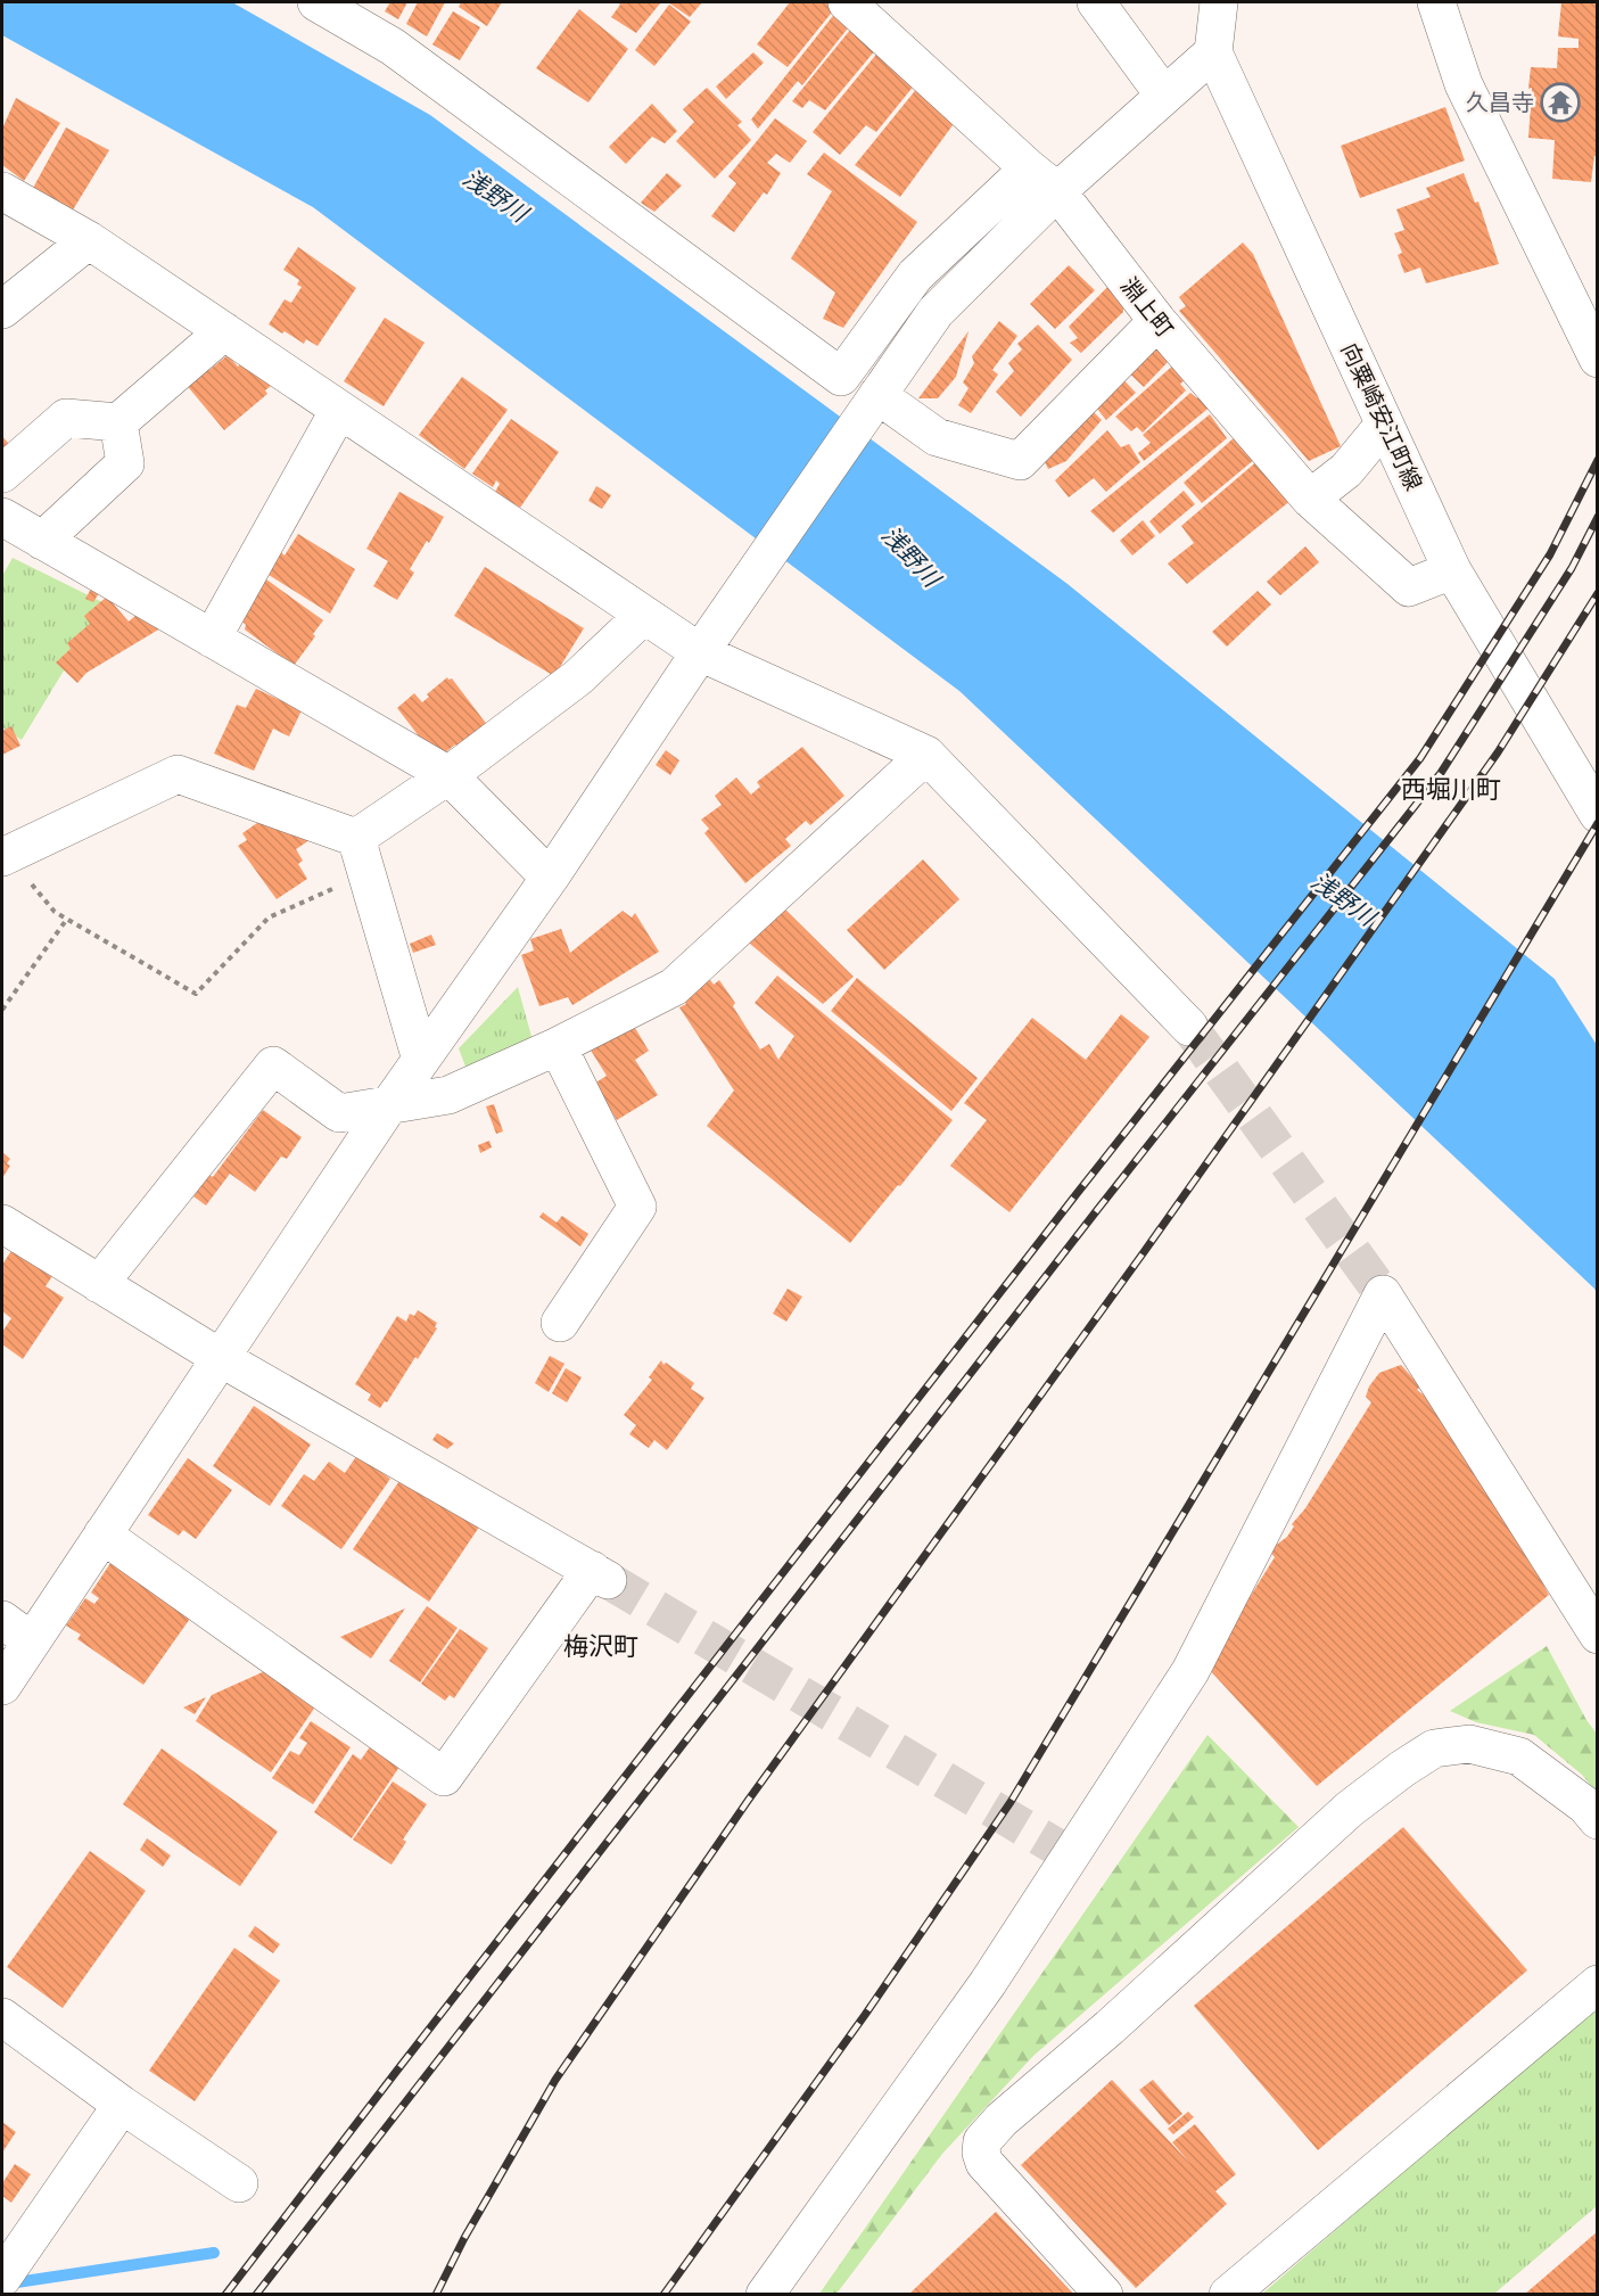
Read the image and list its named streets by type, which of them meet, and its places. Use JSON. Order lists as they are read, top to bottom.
{
  "streets": {
    "street": ["淵上町", "向粟崎安江町線"]
  },
  "crossings": [
    ["淵上町", "向粟崎安江町線"]
  ],
  "districts": ["西堀川町", "梅沢町"],
  "water": ["浅野川"],
  "places": {
    "temple": ["久昌寺"]
  }
}
